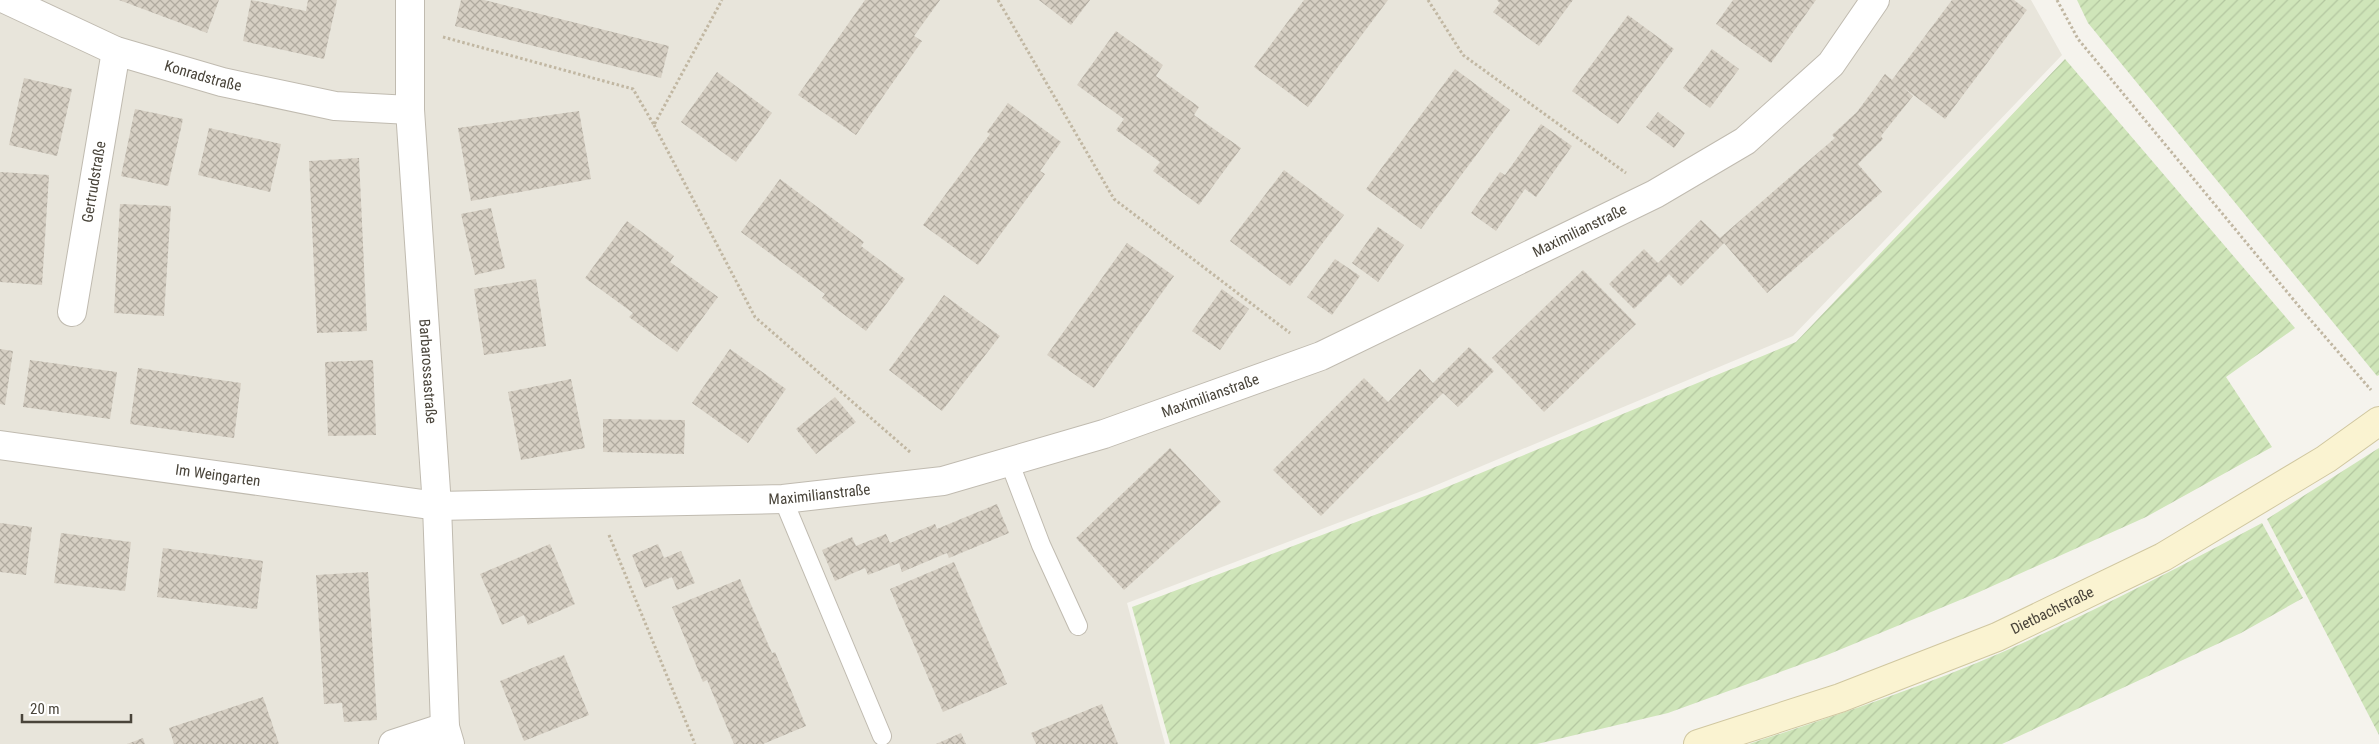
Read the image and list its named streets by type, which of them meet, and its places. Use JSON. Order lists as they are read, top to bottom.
{
  "streets": {
    "main road": ["Dietbachstraße"],
    "street": [
      "Konradstraße",
      "Gertrudstraße",
      "Maximilianstraße",
      "Barbarossastraße",
      "Im Weingarten"
    ]
  },
  "crossings": [
    ["Konradstraße", "Gertrudstraße"],
    ["Konradstraße", "Barbarossastraße"],
    ["Maximilianstraße", "Barbarossastraße"],
    ["Maximilianstraße", "Im Weingarten"],
    ["Barbarossastraße", "Im Weingarten"]
  ],
  "scale_bar": "20 m"
}
